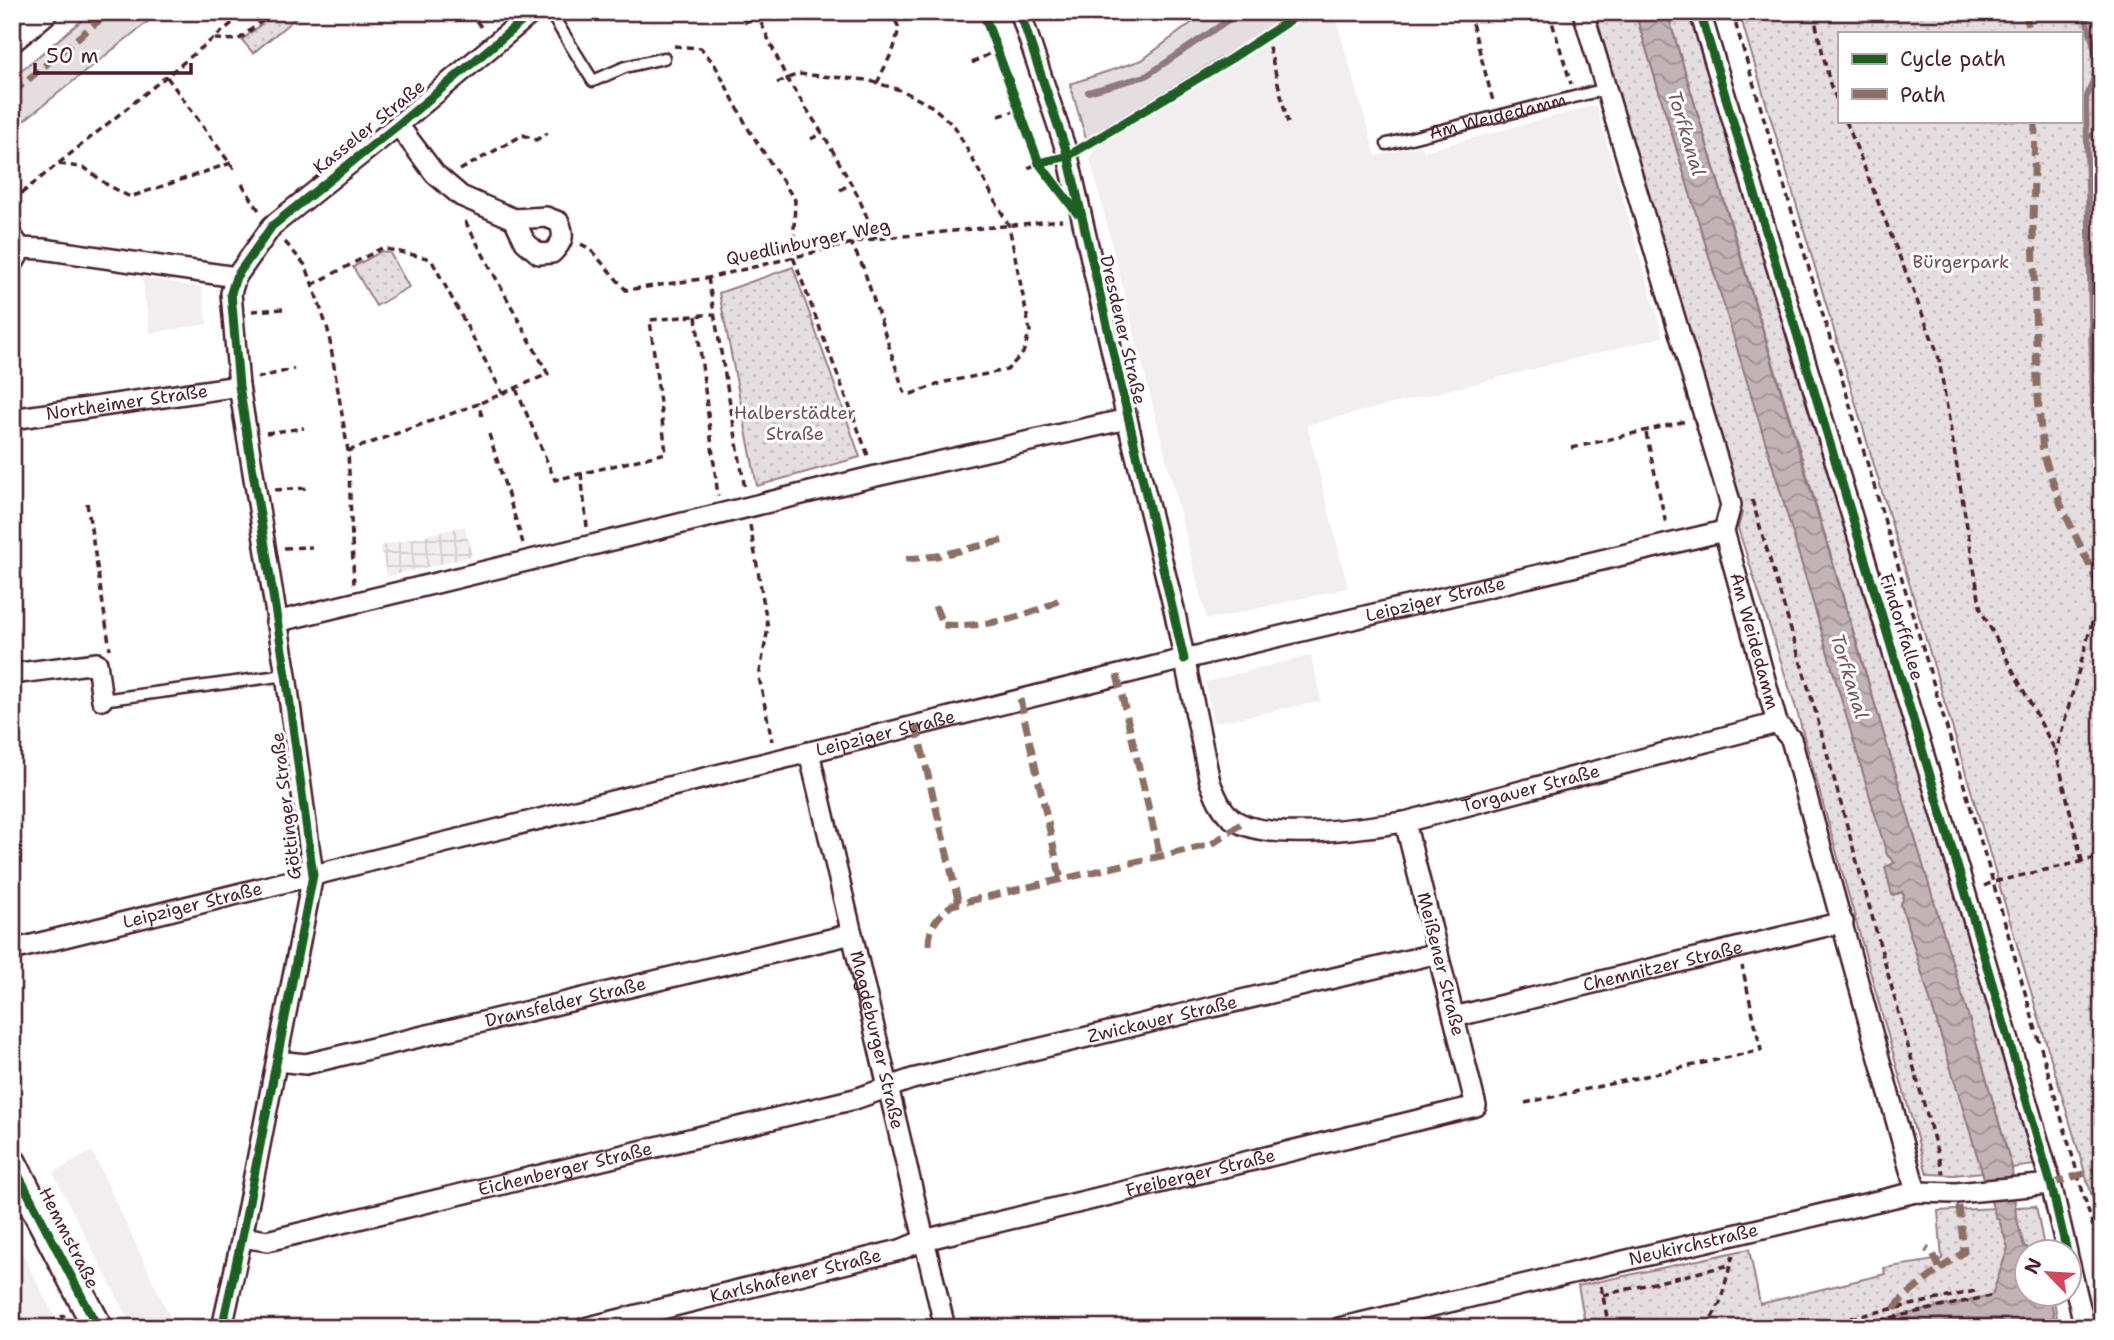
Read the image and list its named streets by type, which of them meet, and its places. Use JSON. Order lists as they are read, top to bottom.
{
  "streets": {
    "street": [
      "Am Weidedamm",
      "Kasseler Straße",
      "Dresdener Straße",
      "Northeimer Straße",
      "Leipziger Straße",
      "Findorffallee",
      "Torgauer Straße",
      "Göttinger Straße",
      "Meißener Straße",
      "Chemnitzer Straße",
      "Dransfelder Straße",
      "Zwickauer Straße",
      "Magdeburger Straße",
      "Eichenberger Straße",
      "Freiberger Straße",
      "Hemmstraße",
      "Neukirchstraße",
      "Karlshafener Straße"
    ],
    "path": ["Quedlinburger Weg"]
  },
  "crossings": [
    ["Am Weidedamm", "Leipziger Straße"],
    ["Am Weidedamm", "Torgauer Straße"],
    ["Am Weidedamm", "Chemnitzer Straße"],
    ["Am Weidedamm", "Neukirchstraße"],
    ["Kasseler Straße", "Quedlinburger Weg"],
    ["Kasseler Straße", "Göttinger Straße"],
    ["Quedlinburger Weg", "Dresdener Straße"],
    ["Dresdener Straße", "Leipziger Straße"],
    ["Dresdener Straße", "Torgauer Straße"],
    ["Northeimer Straße", "Göttinger Straße"],
    ["Leipziger Straße", "Göttinger Straße"],
    ["Leipziger Straße", "Magdeburger Straße"],
    ["Findorffallee", "Neukirchstraße"],
    ["Torgauer Straße", "Meißener Straße"],
    ["Göttinger Straße", "Dransfelder Straße"],
    ["Göttinger Straße", "Eichenberger Straße"],
    ["Meißener Straße", "Chemnitzer Straße"],
    ["Meißener Straße", "Zwickauer Straße"],
    ["Meißener Straße", "Freiberger Straße"],
    ["Dransfelder Straße", "Magdeburger Straße"],
    ["Zwickauer Straße", "Magdeburger Straße"],
    ["Zwickauer Straße", "Eichenberger Straße"],
    ["Magdeburger Straße", "Eichenberger Straße"],
    ["Magdeburger Straße", "Freiberger Straße"],
    ["Magdeburger Straße", "Karlshafener Straße"],
    ["Freiberger Straße", "Karlshafener Straße"]
  ],
  "water": ["Torfkanal"],
  "parks": ["Bürgerpark", "Halberstädter Straße"],
  "legend": ["Cycle path", "Path"],
  "scale_bar": "50 m",
  "north": "top left"
}
